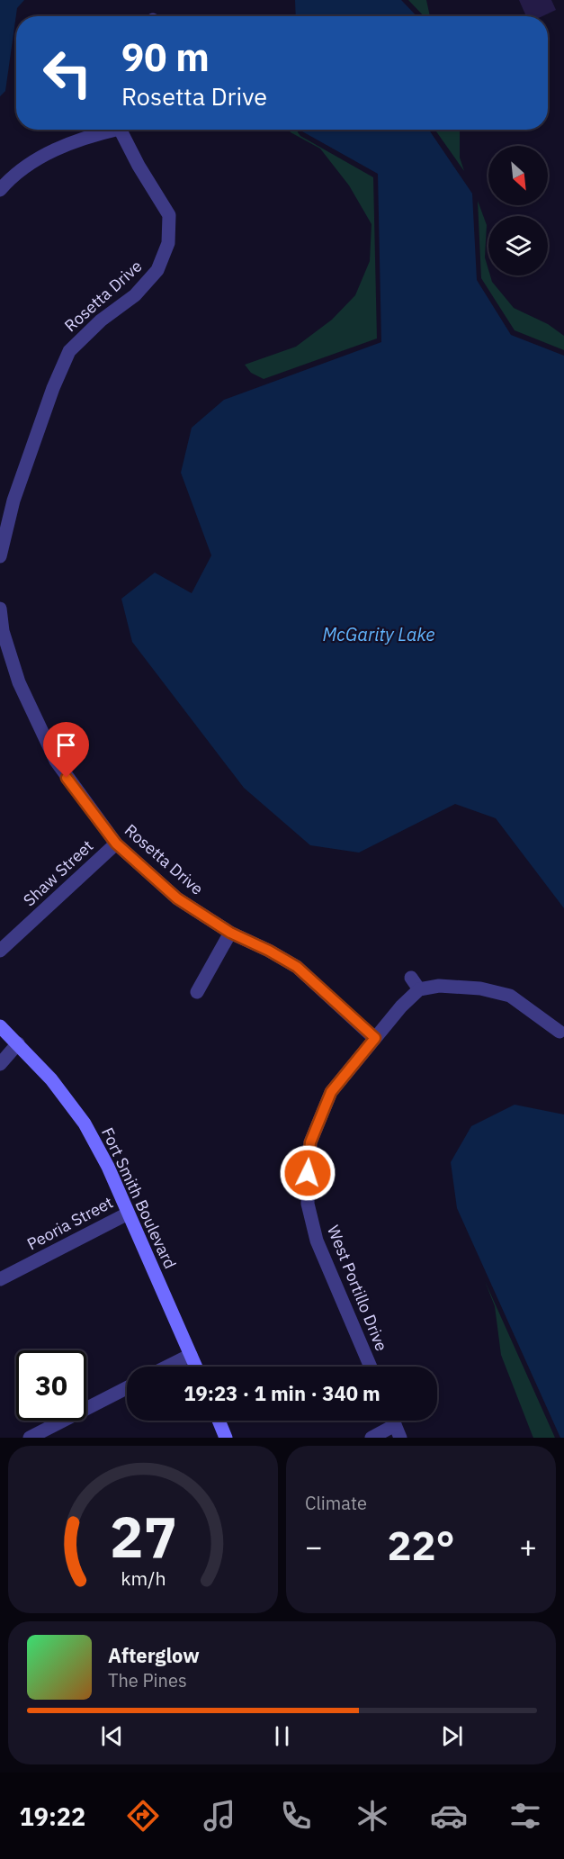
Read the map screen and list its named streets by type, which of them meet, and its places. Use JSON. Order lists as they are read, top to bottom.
{
  "streets": {
    "street": [
      "Rosetta Drive",
      "Shaw Street",
      "Fort Smith Boulevard",
      "Peoria Street",
      "West Portillo Drive"
    ]
  },
  "crossings": [
    ["Rosetta Drive", "Shaw Street"],
    ["Rosetta Drive", "West Portillo Drive"],
    ["Fort Smith Boulevard", "Peoria Street"]
  ],
  "water": ["McGarity Lake"],
  "north": "bottom right",
  "page": {
    "turn": ["90 m", "Rosetta Drive"],
    "limit": "30",
    "trip": "19:23 · 1 min · 340 m",
    "tile": "Climate",
    "heat": ["−", "22°", "+"],
    "song": ["Afterglow", "The Pines"],
    "tabs": "19:22",
    "gauge": ["27", "km/h"]
  }
}
